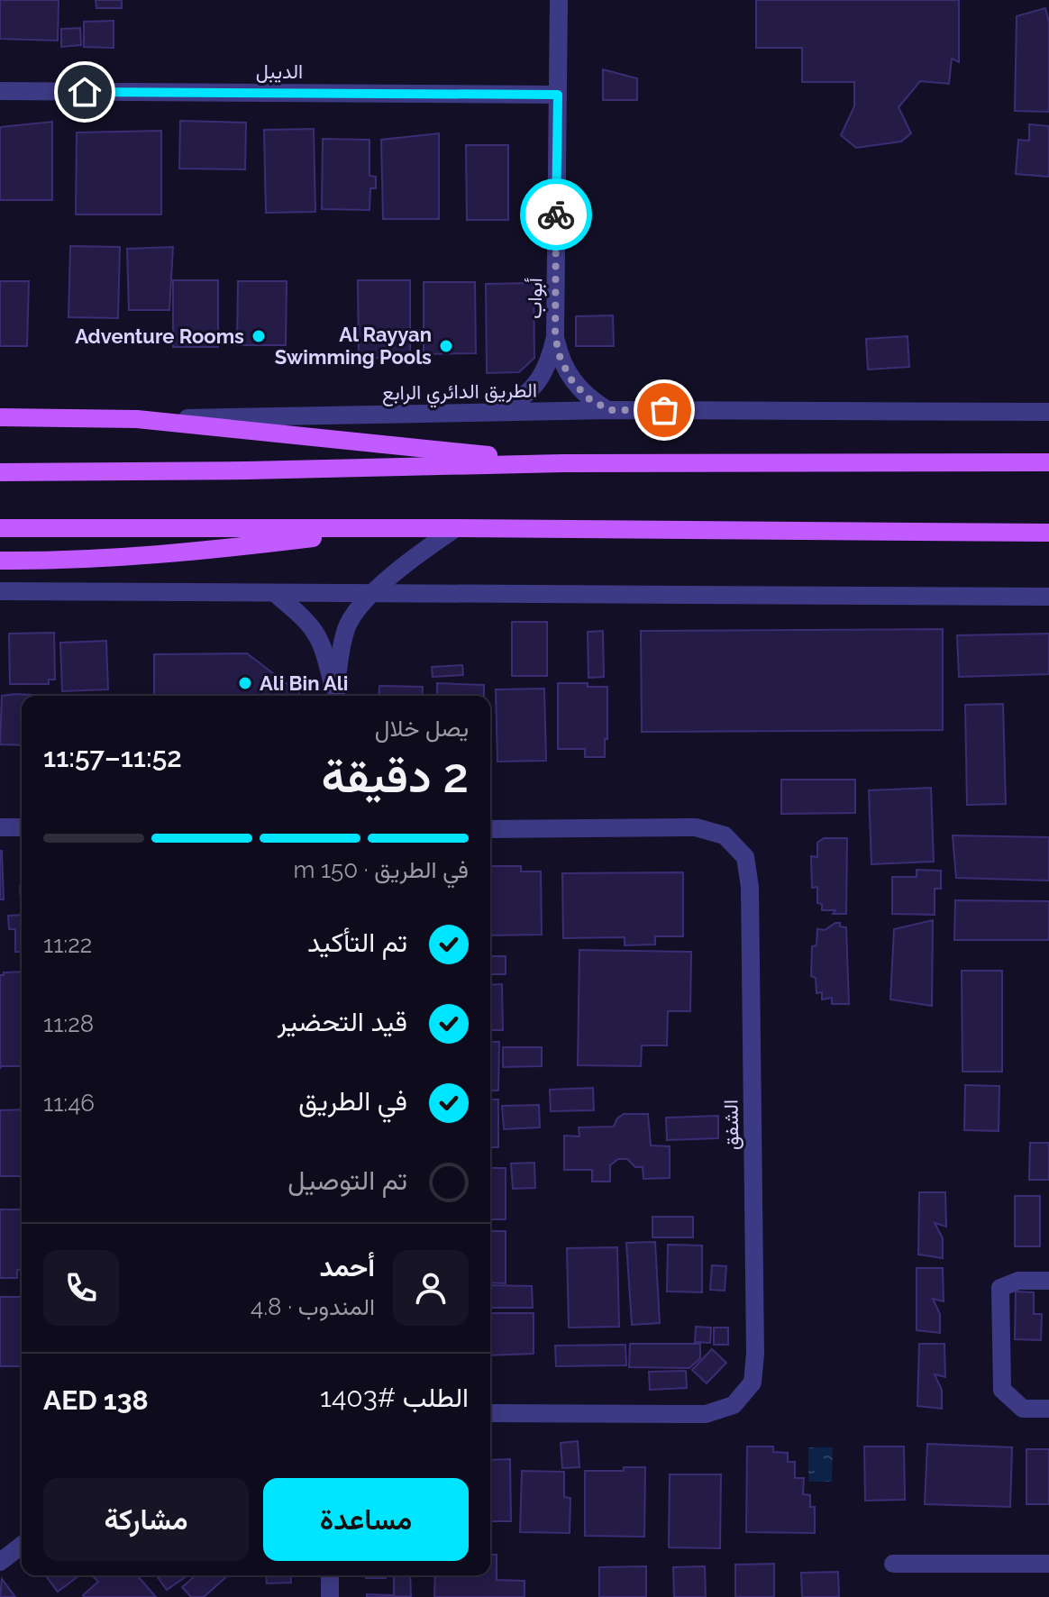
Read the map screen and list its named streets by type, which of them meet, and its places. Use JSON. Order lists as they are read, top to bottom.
{
  "streets": {
    "main road": ["الطريق الدائري الرابع"],
    "street": ["الديبل", "أبواب", "الشفق"]
  },
  "crossings": [
    ["الديبل", "أبواب"],
    ["أبواب", "الطريق الدائري الرابع"]
  ],
  "places": ["Adventure Rooms", "Al Rayyan Swimming Pools", "Ali Bin Ali"],
  "page": {
    "heading": ["2 دقيقة", "يصل خلال", "11:52–11:57"],
    "panel": [
      "أحمد",
      "المندوب · 4.8",
      "الطلب #1403",
      "AED 138"
    ],
    "bar": "في الطريق · 150 m",
    "list": [
      ["تم التأكيد", "11:22"],
      ["قيد التحضير", "11:28"],
      ["في الطريق", "11:46"],
      "تم التوصيل"
    ],
    "buttons": ["مساعدة", "مشاركة"]
  }
}
